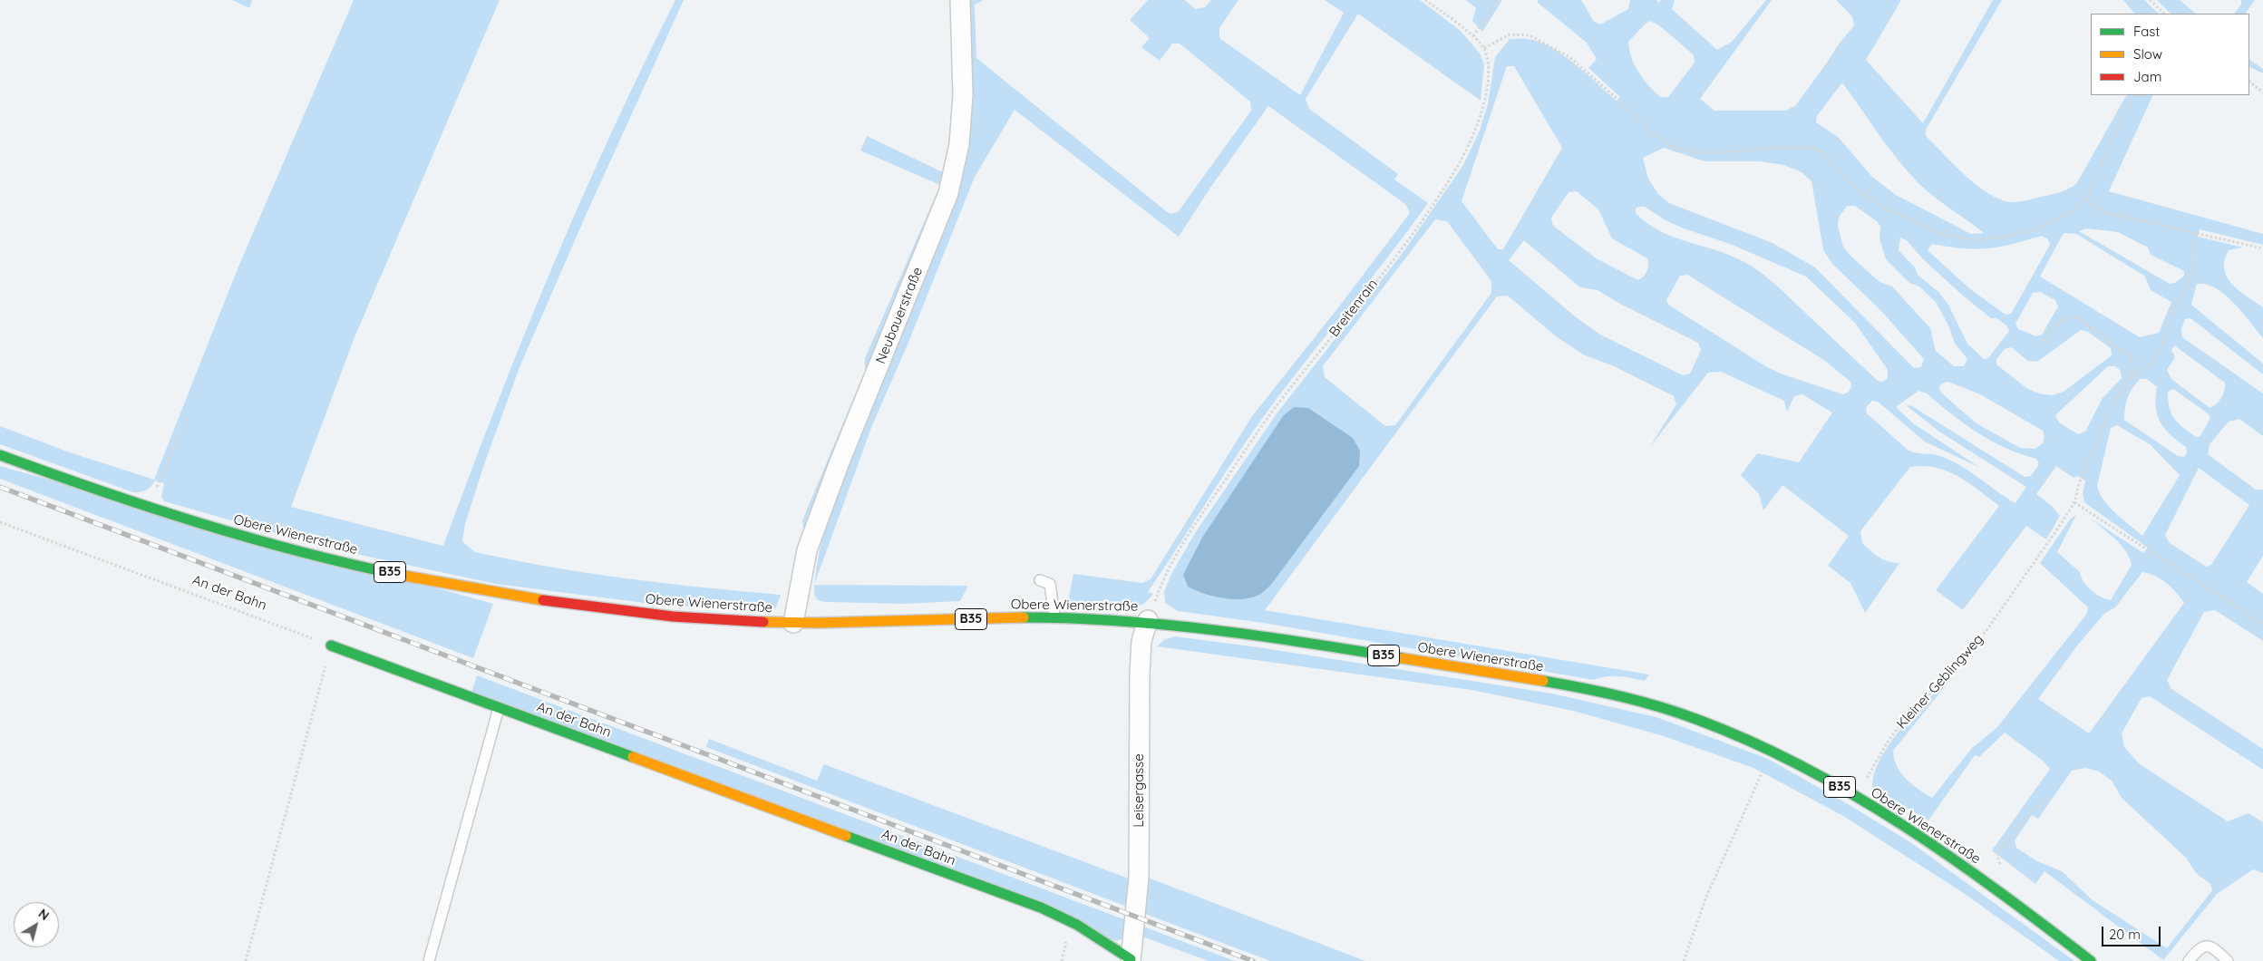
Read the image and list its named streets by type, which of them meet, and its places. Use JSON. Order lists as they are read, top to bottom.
{
  "streets": {
    "main road": ["Obere Wienerstraße", "B35", "An der Bahn"],
    "street": ["Neubauerstraße", "Leisergasse"],
    "path": ["Breitenrain", "Kleiner Geblingweg"]
  },
  "crossings": [
    ["Breitenrain", "Obere Wienerstraße"],
    ["Breitenrain", "Leisergasse"],
    ["Neubauerstraße", "Obere Wienerstraße"],
    ["Obere Wienerstraße", "Kleiner Geblingweg"],
    ["Obere Wienerstraße", "Leisergasse"],
    ["An der Bahn", "Leisergasse"]
  ],
  "legend": ["Fast", "Slow", "Jam"],
  "scale_bar": "20 m",
  "north": "top right"
}
